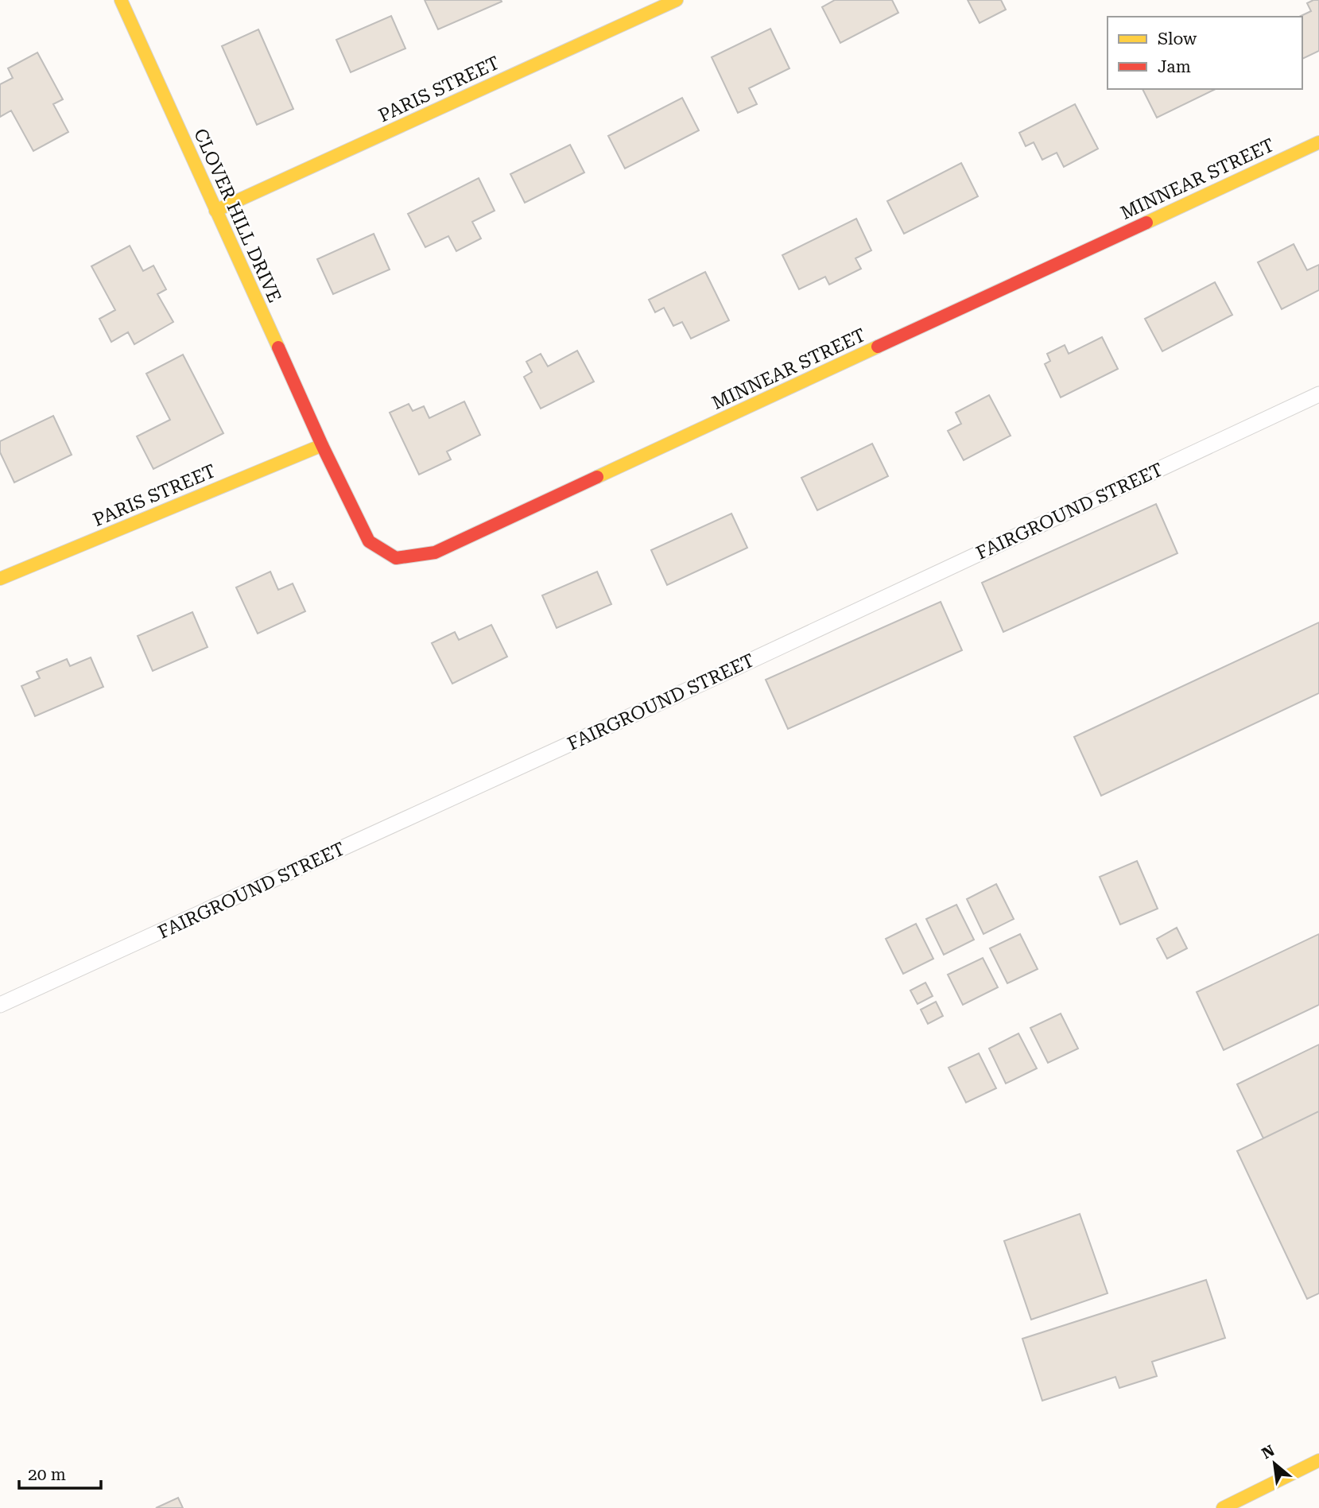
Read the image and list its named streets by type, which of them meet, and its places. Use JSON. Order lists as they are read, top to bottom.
{
  "streets": {
    "street": ["PARIS STREET", "MINNEAR STREET", "CLOVER HILL DRIVE"],
    "lane": ["FAIRGROUND STREET"]
  },
  "crossings": [
    ["PARIS STREET", "MINNEAR STREET"],
    ["PARIS STREET", "CLOVER HILL DRIVE"],
    ["MINNEAR STREET", "CLOVER HILL DRIVE"]
  ],
  "legend": ["Slow", "Jam"],
  "scale_bar": "20 m",
  "north": "top left"
}
